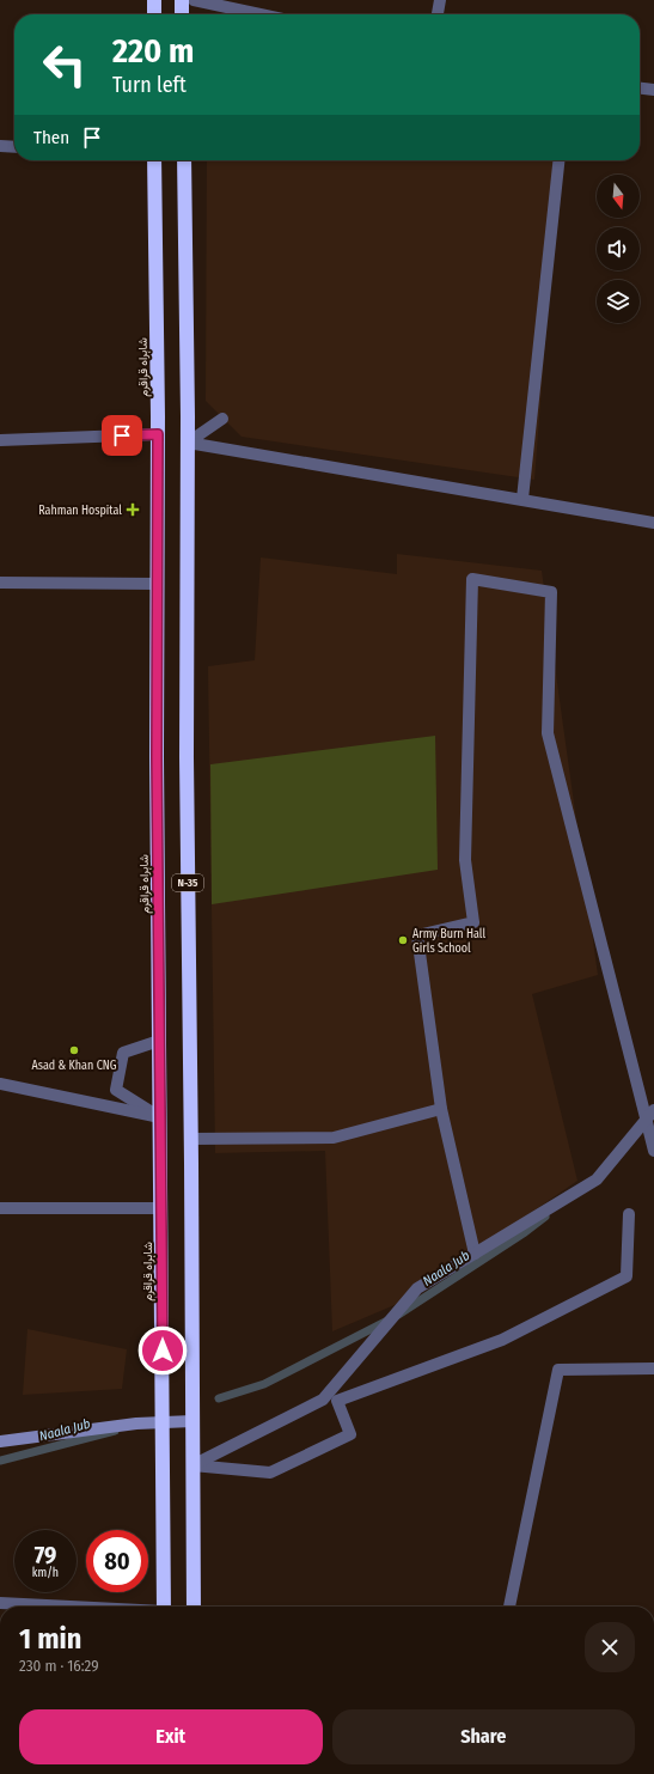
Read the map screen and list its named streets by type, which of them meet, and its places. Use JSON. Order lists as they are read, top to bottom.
{
  "streets": {
    "highway": ["شاہراہ قراقرم", "N-35"]
  },
  "water": ["Naala Jub"],
  "places": {
    "health": ["Rahman Hospital"],
    "other": ["Army Burn Hall Girls School", "Asad & Khan CNG"]
  },
  "north": "bottom",
  "page": {
    "turn": ["220 m", "Turn left"],
    "then": "Then",
    "speed": "79 km/h",
    "limit": "80",
    "heading": ["1 min", "230 m · 16:29"],
    "buttons": ["Exit", "Share"]
  }
}
